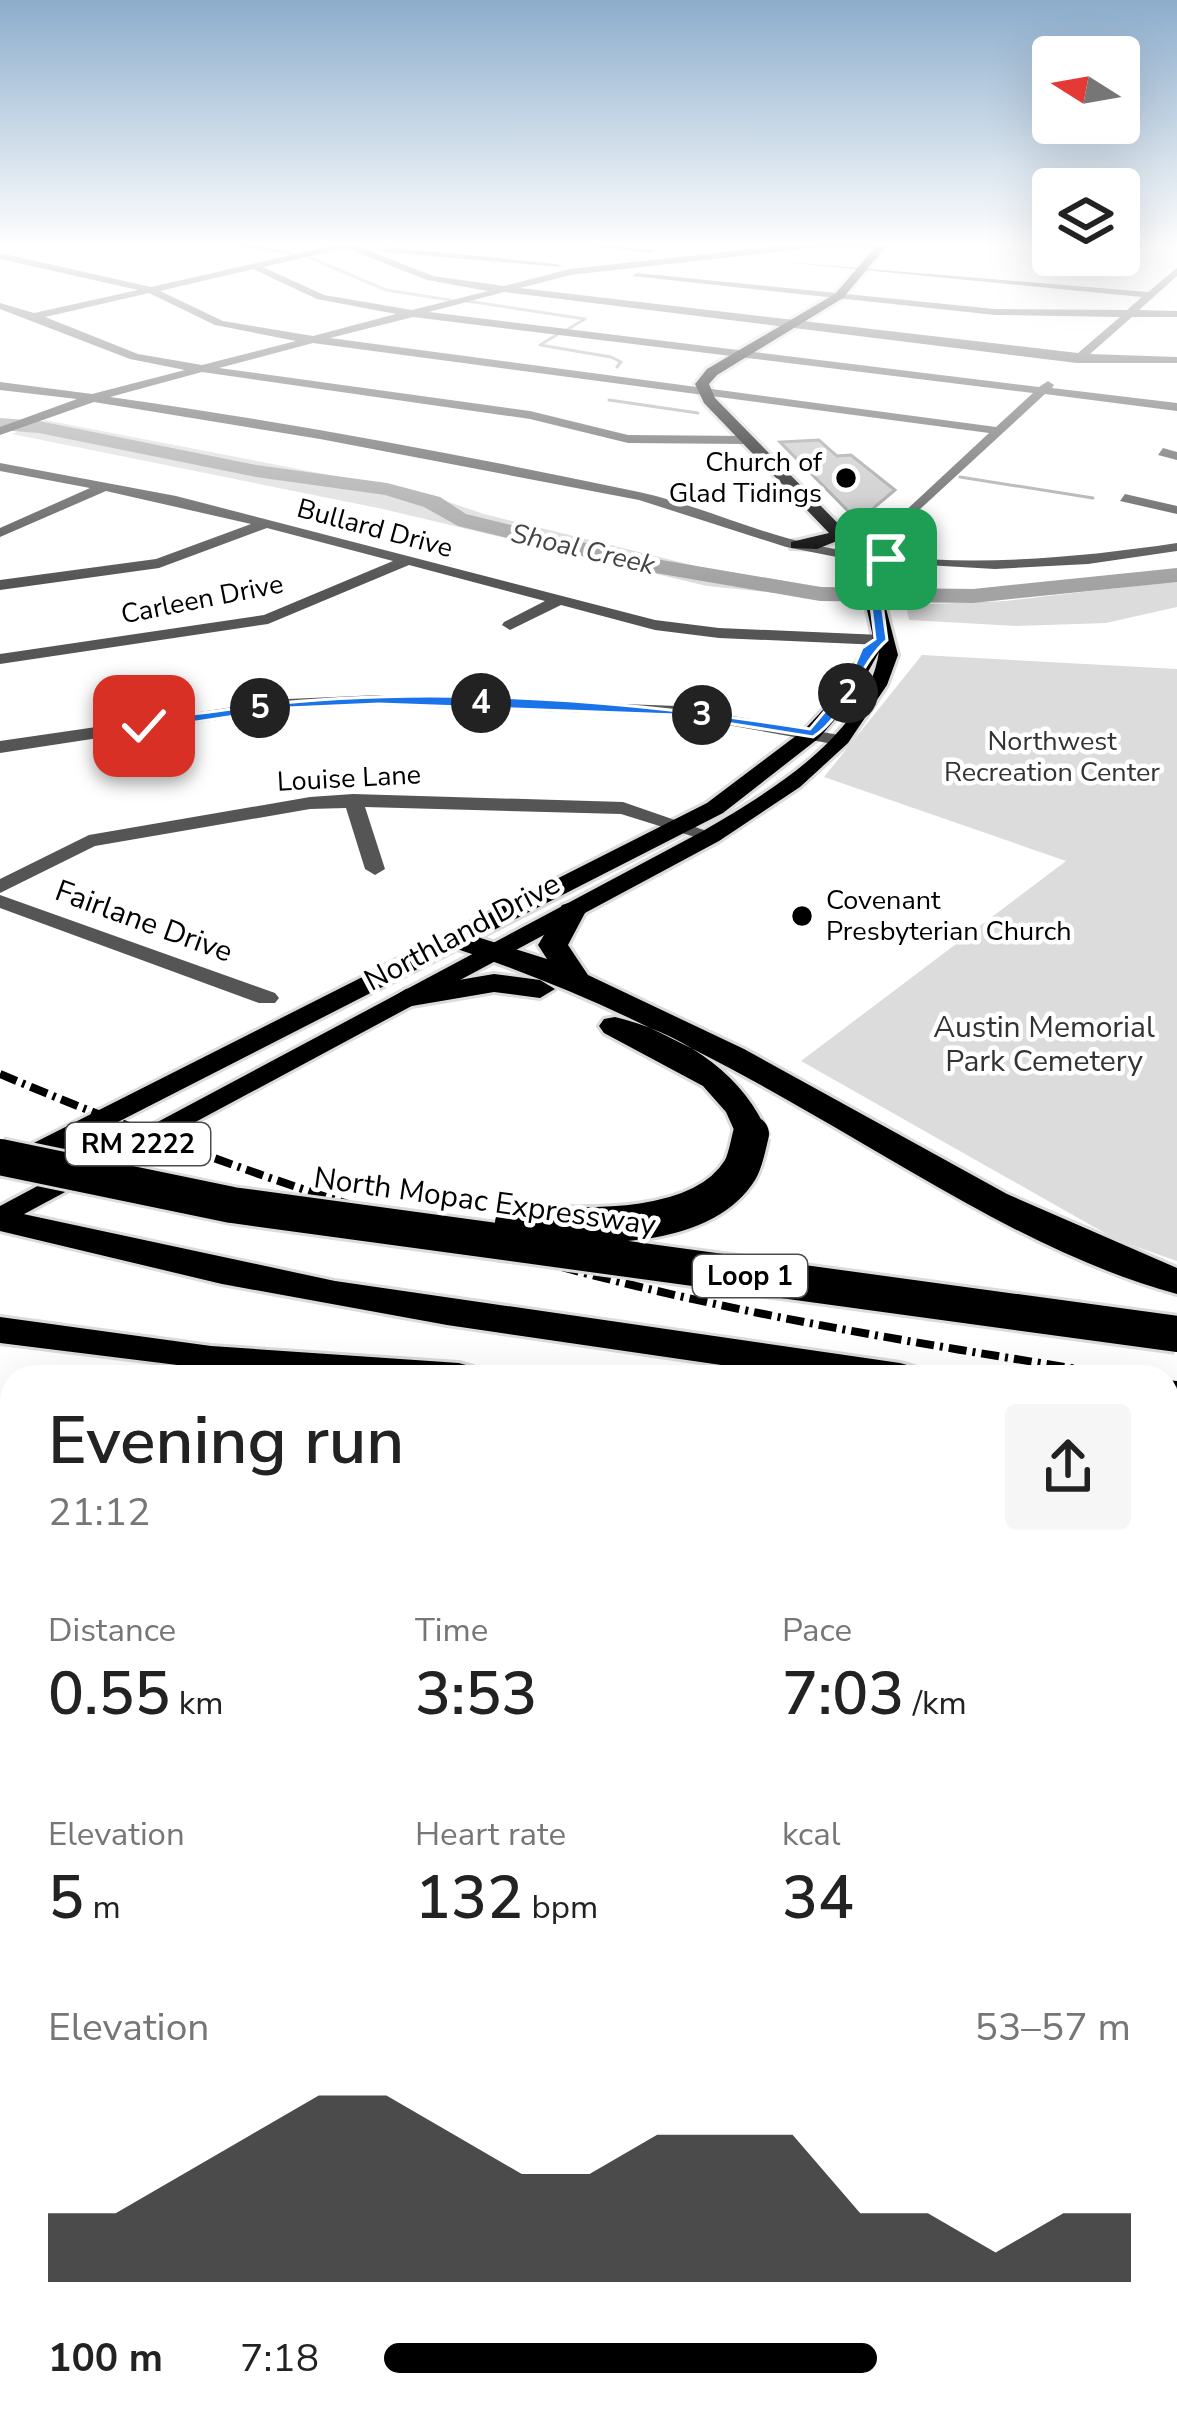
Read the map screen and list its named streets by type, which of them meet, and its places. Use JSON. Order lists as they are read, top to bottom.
{
  "streets": {
    "highway": ["North Mopac Expressway", "Loop 1"],
    "main road": ["Northland Drive", "RM 2222"],
    "street": [
      "Bullard Drive",
      "Carleen Drive",
      "Louise Lane",
      "Fairlane Drive"
    ]
  },
  "crossings": [
    ["Bullard Drive", "Carleen Drive"],
    ["Bullard Drive", "Northland Drive"],
    ["Louise Lane", "Northland Drive"],
    ["Northland Drive", "RM 2222"]
  ],
  "water": ["Shoal Creek"],
  "parks": ["Northwest Recreation Center", "Austin Memorial Park Cemetery"],
  "places": ["Church of Glad Tidings", "Covenant Presbyterian Church"],
  "north": "left",
  "page": {
    "pins": [
      "2",
      "4",
      "5",
      "3"
    ],
    "heading": ["Evening run", "21:12"],
    "stats": [
      ["Distance", "0.55 km"],
      ["Time", "3:53"],
      ["Pace", "7:03 /km"],
      ["Elevation", "5 m"],
      ["Heart rate", "132 bpm"],
      ["kcal", "34"]
    ],
    "chart": ["Elevation", "53–57 m"],
    "list": [
      {
        "name": "100 m",
        "note": "7:18"
      }
    ]
  }
}
